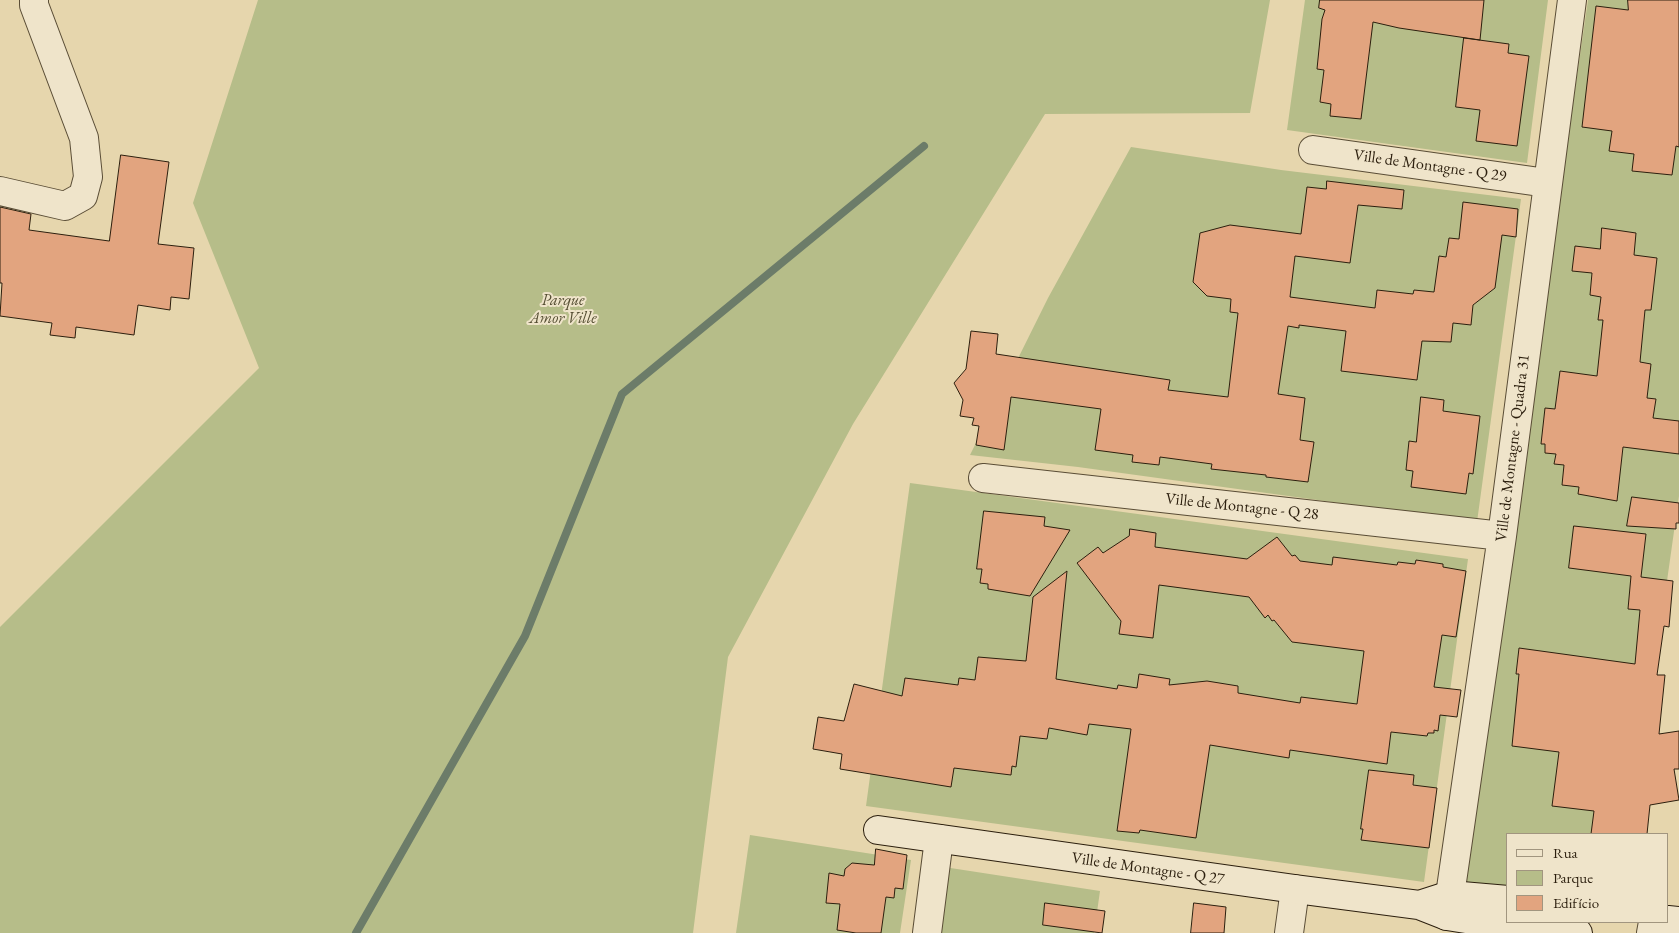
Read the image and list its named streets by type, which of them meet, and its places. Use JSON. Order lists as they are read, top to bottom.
{
  "streets": {
    "street": [
      "Ville de Montagne - Q 29",
      "Ville de Montagne - Quadra 31",
      "Ville de Montagne - Q 28",
      "Ville de Montagne - Q 27"
    ]
  },
  "crossings": [
    ["Ville de Montagne - Q 29", "Ville de Montagne - Quadra 31"],
    ["Ville de Montagne - Quadra 31", "Ville de Montagne - Q 28"],
    ["Ville de Montagne - Quadra 31", "Ville de Montagne - Q 27"]
  ],
  "parks": ["Parque Amor Ville"],
  "legend": ["Rua", "Parque", "Edifício"]
}
